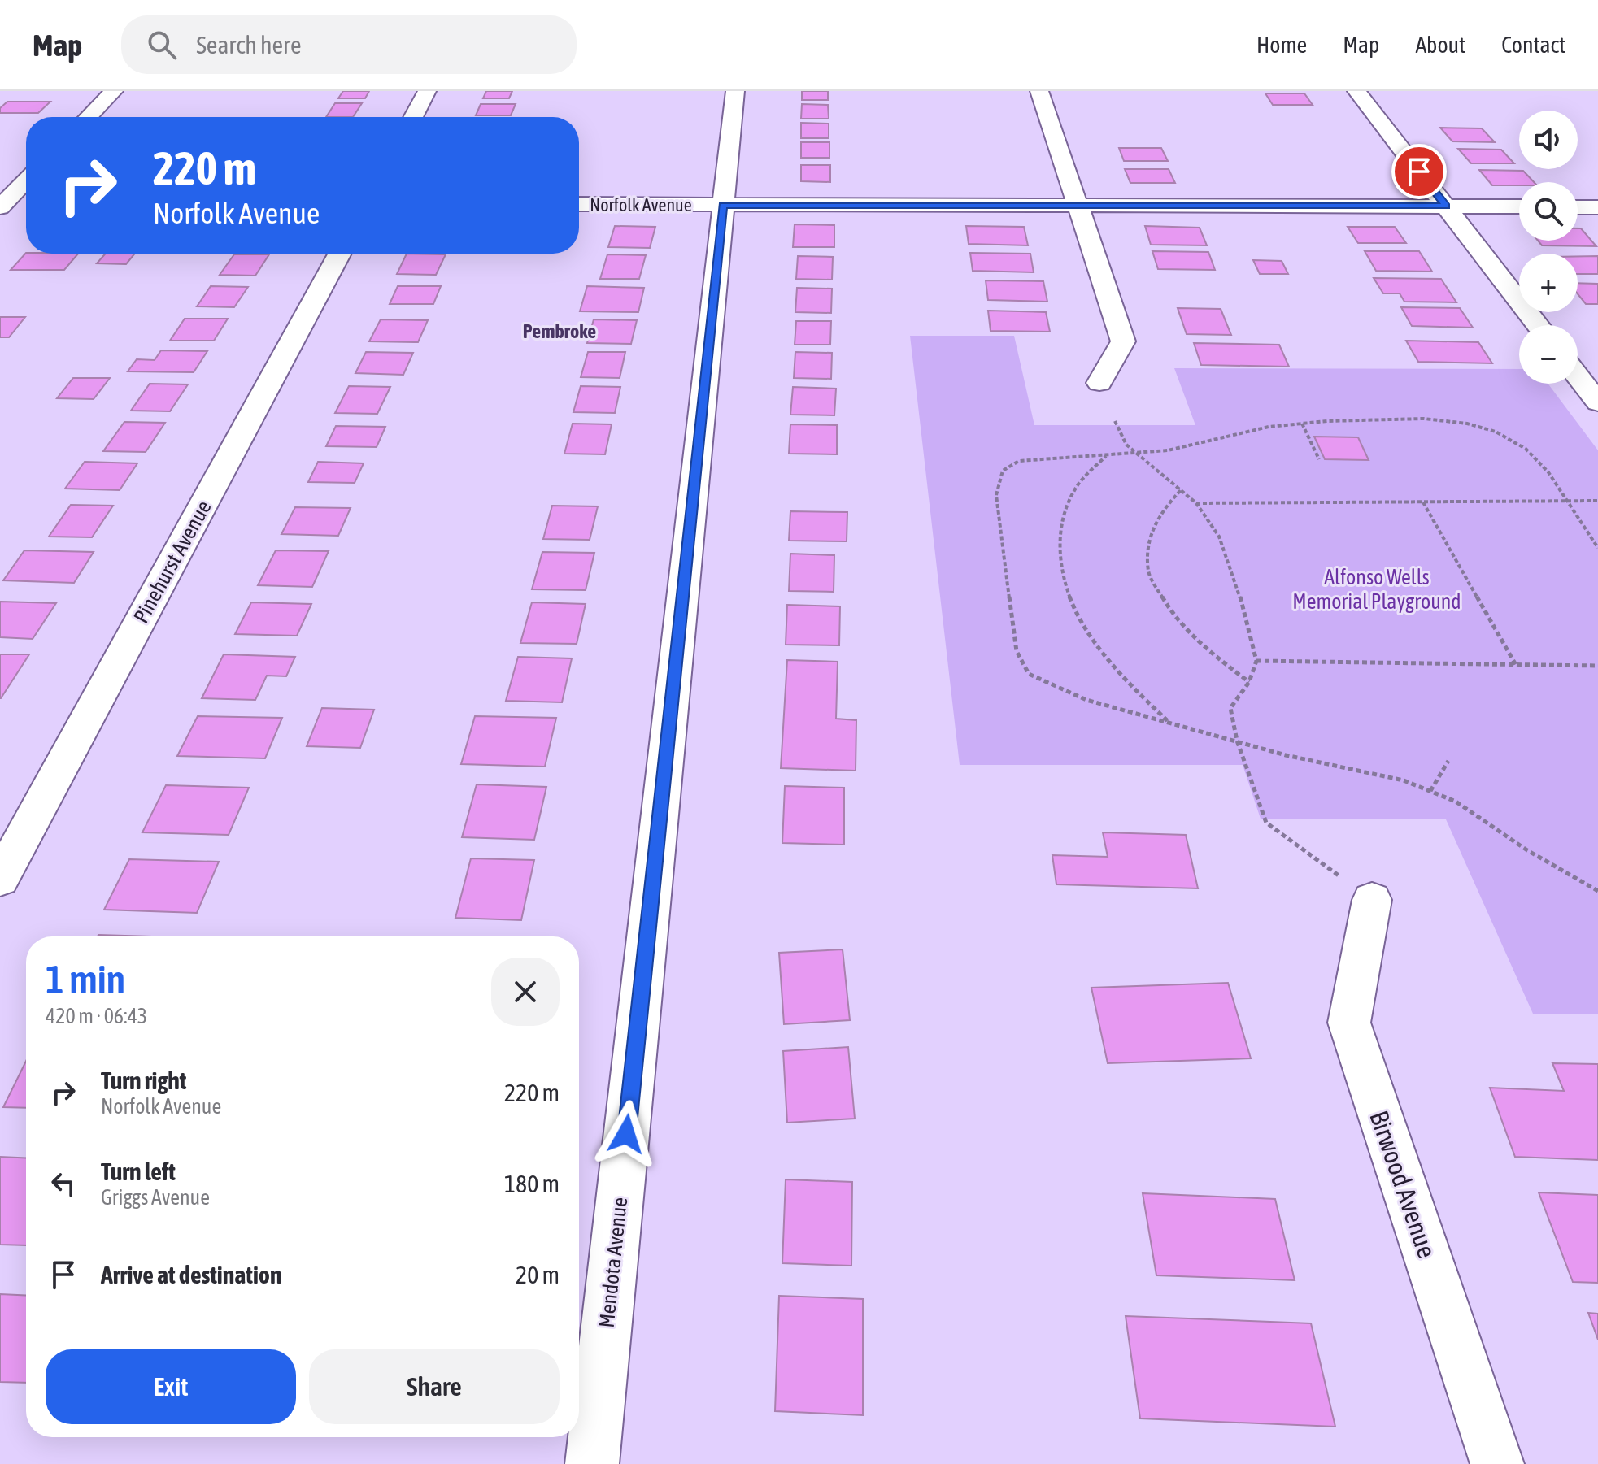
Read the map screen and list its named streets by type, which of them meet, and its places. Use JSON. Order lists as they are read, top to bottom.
{
  "streets": {
    "street": [
      "Norfolk Avenue",
      "Pinehurst Avenue",
      "Birwood Avenue",
      "Mendota Avenue"
    ]
  },
  "crossings": [
    ["Norfolk Avenue", "Mendota Avenue"]
  ],
  "districts": ["Pembroke"],
  "parks": ["Alfonso Wells Memorial Playground"],
  "page": {
    "header": "Map",
    "search": "Search here",
    "nav": [
      "Home",
      "Map",
      "About",
      "Contact"
    ],
    "map_buttons": ["+", "−"],
    "turn": ["220 m", "Norfolk Avenue"],
    "heading": ["1 min", "420 m · 06:43"],
    "list": [
      {
        "name": "Turn right",
        "note": "Norfolk Avenue",
        "value": "220 m"
      },
      {
        "name": "Turn left",
        "note": "Griggs Avenue",
        "value": "180 m"
      },
      {
        "name": "Arrive at destination",
        "value": "20 m"
      }
    ],
    "buttons": ["Exit", "Share"]
  }
}
